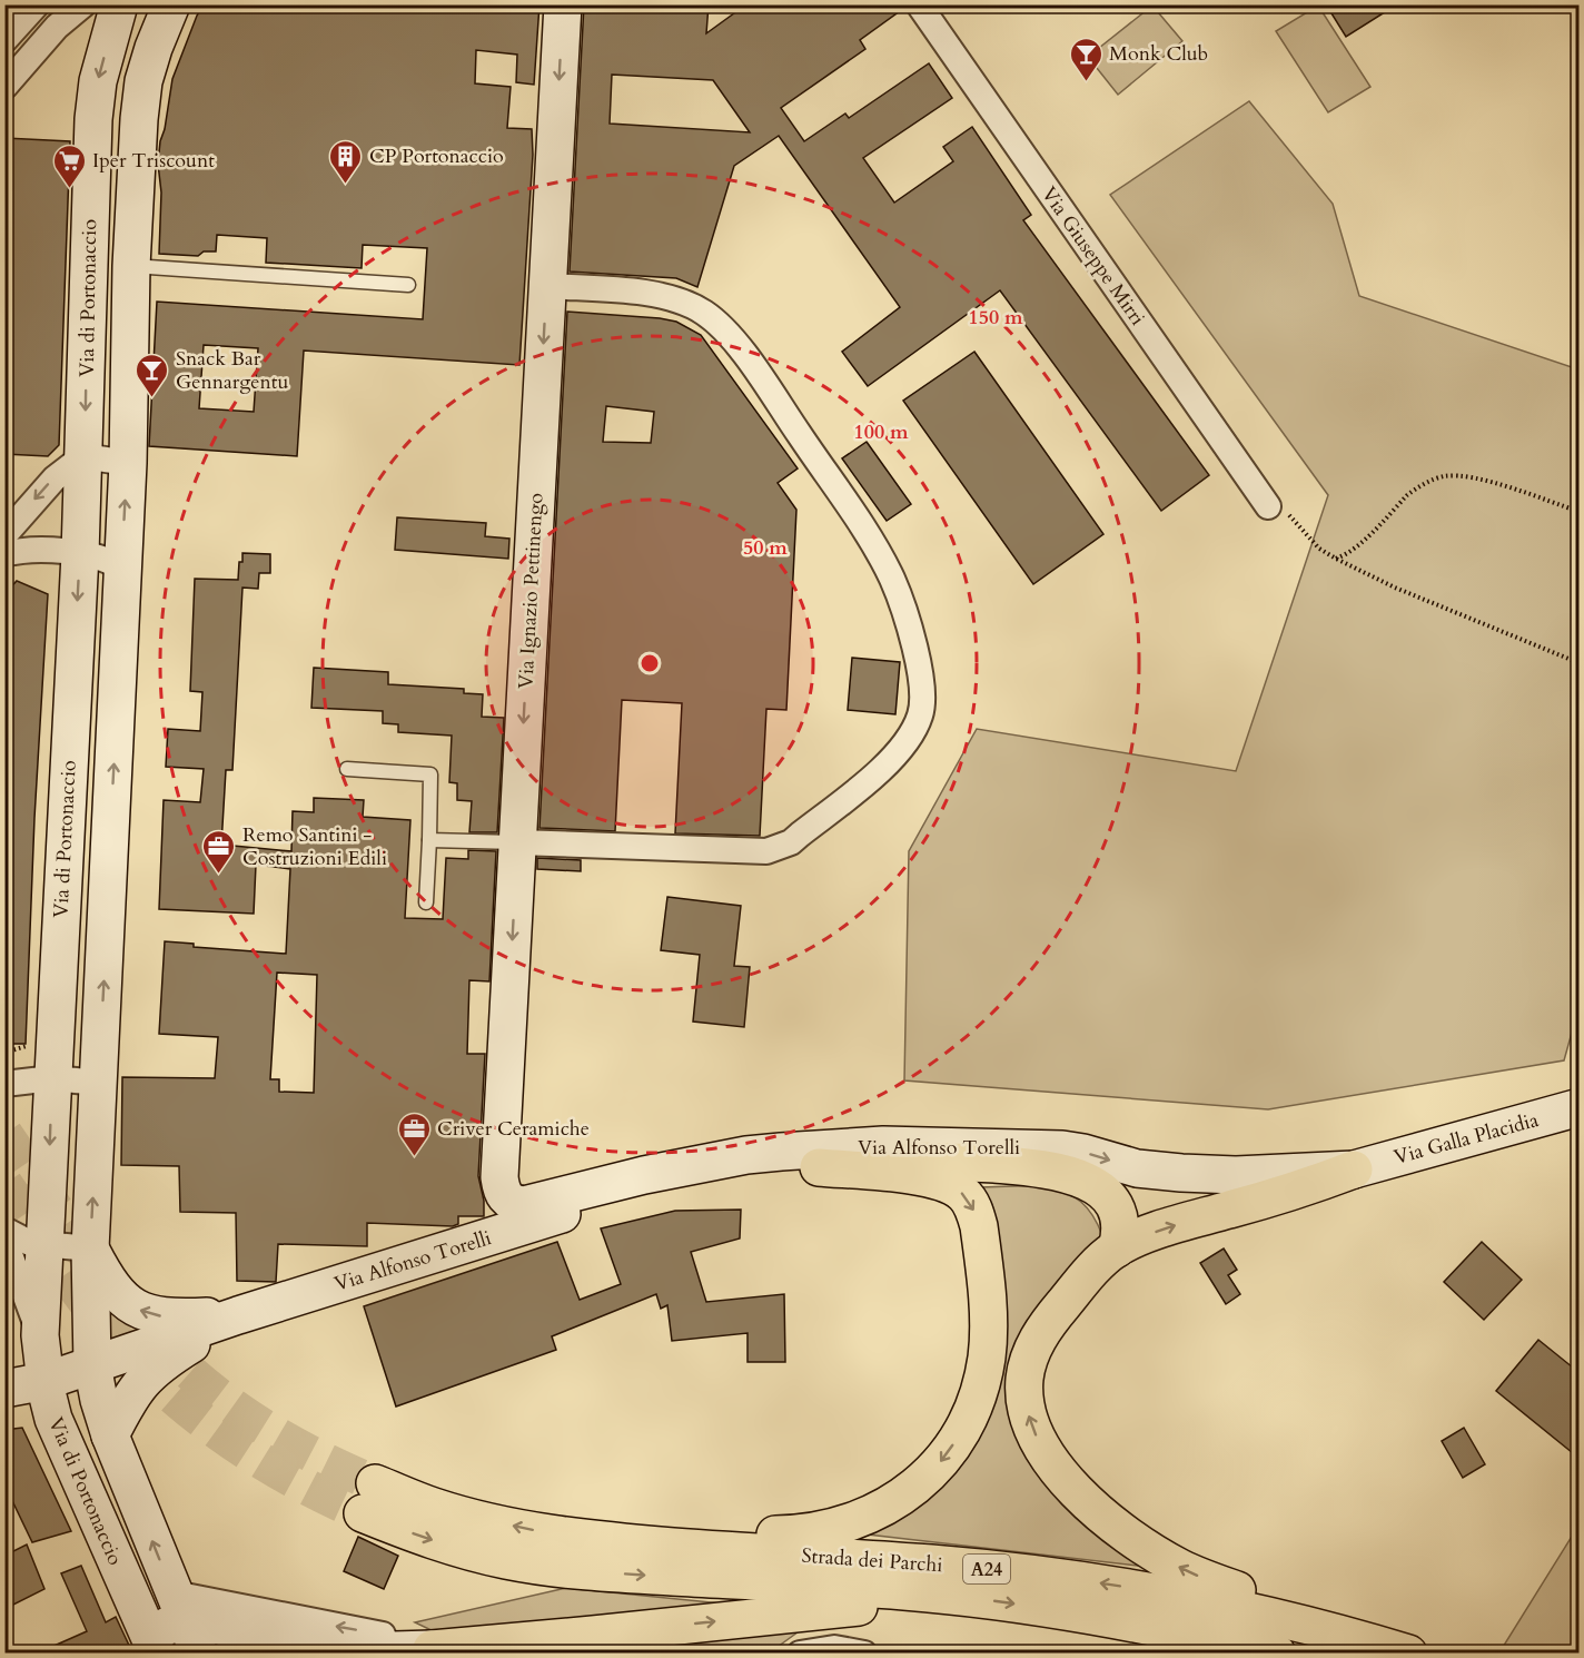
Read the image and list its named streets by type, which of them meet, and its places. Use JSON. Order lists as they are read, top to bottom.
{
  "streets": {
    "highway": ["Strada dei Parchi", "A24"],
    "main road": [
      "Via di Portonaccio",
      "Via Ignazio Pettinengo",
      "Via Galla Placidia",
      "Via Alfonso Torelli"
    ],
    "street": ["Via Giuseppe Mirri"]
  },
  "crossings": [
    ["Via di Portonaccio", "Via Alfonso Torelli"],
    ["Via Ignazio Pettinengo", "Via Alfonso Torelli"],
    ["Via Galla Placidia", "Via Alfonso Torelli"]
  ],
  "one_way": ["Via Ignazio Pettinengo"],
  "places": {
    "bar": ["Monk Club", "Snack Bar Gennargentu"],
    "building": ["CP Portonaccio"],
    "supermarket": ["Iper Triscount"],
    "office": ["Remo Santini - Costruzioni Edili", "Criver Ceramiche"]
  },
  "rings": ["150 m", "100 m", "50 m"]
}
